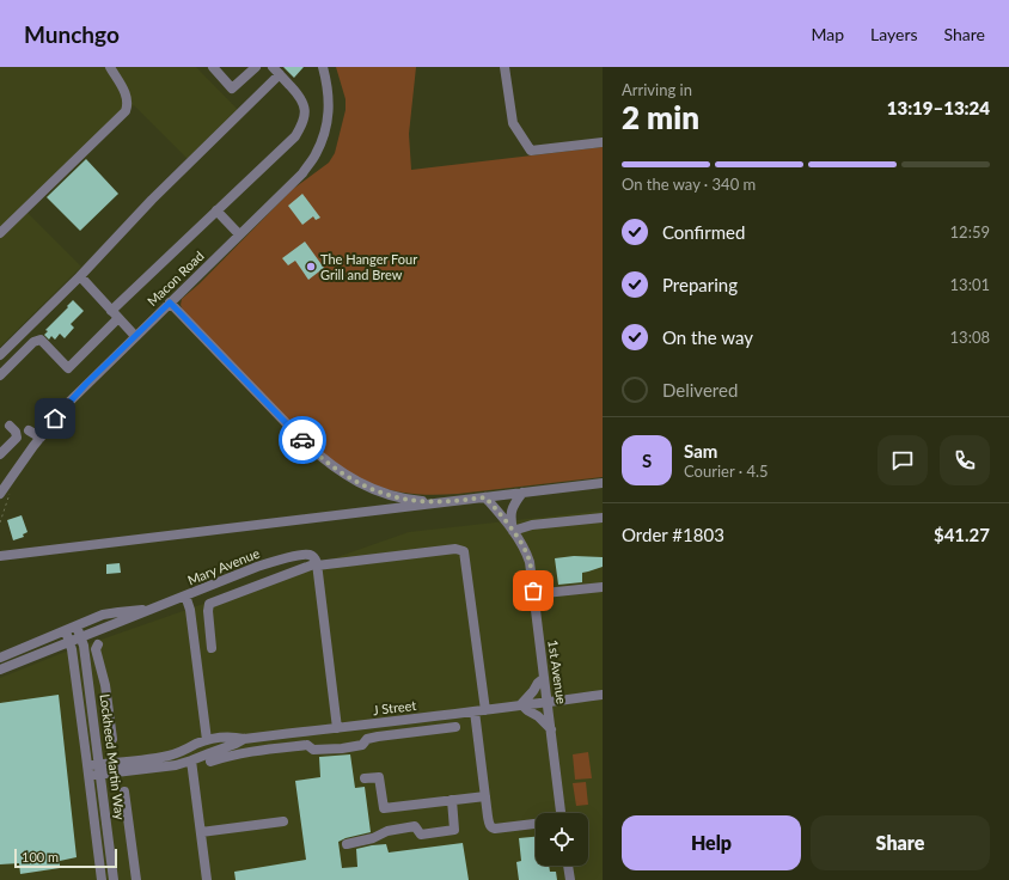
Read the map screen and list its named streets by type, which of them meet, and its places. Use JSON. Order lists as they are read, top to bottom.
{
  "streets": {
    "street": [
      "Macon Road",
      "Mary Avenue",
      "1st Avenue",
      "J Street",
      "Lockheed Martin Way"
    ]
  },
  "crossings": [
    ["Mary Avenue", "Lockheed Martin Way"],
    ["1st Avenue", "J Street"],
    ["J Street", "Lockheed Martin Way"]
  ],
  "places": ["The Hanger Four Grill and Brew"],
  "scale_bar": "100 m",
  "page": {
    "header": "Munchgo",
    "nav": ["Map", "Layers", "Share"],
    "heading": ["2 min", "Arriving in", "13:19–13:24"],
    "panel": [
      "Sam",
      "Courier · 4.5",
      "Order #1803",
      "$41.27"
    ],
    "bar": "On the way · 340 m",
    "list": [
      ["Confirmed", "12:59"],
      ["Preparing", "13:01"],
      ["On the way", "13:08"],
      "Delivered"
    ],
    "round": "S",
    "buttons": ["Help", "Share"],
    "scale": "100 m"
  }
}
